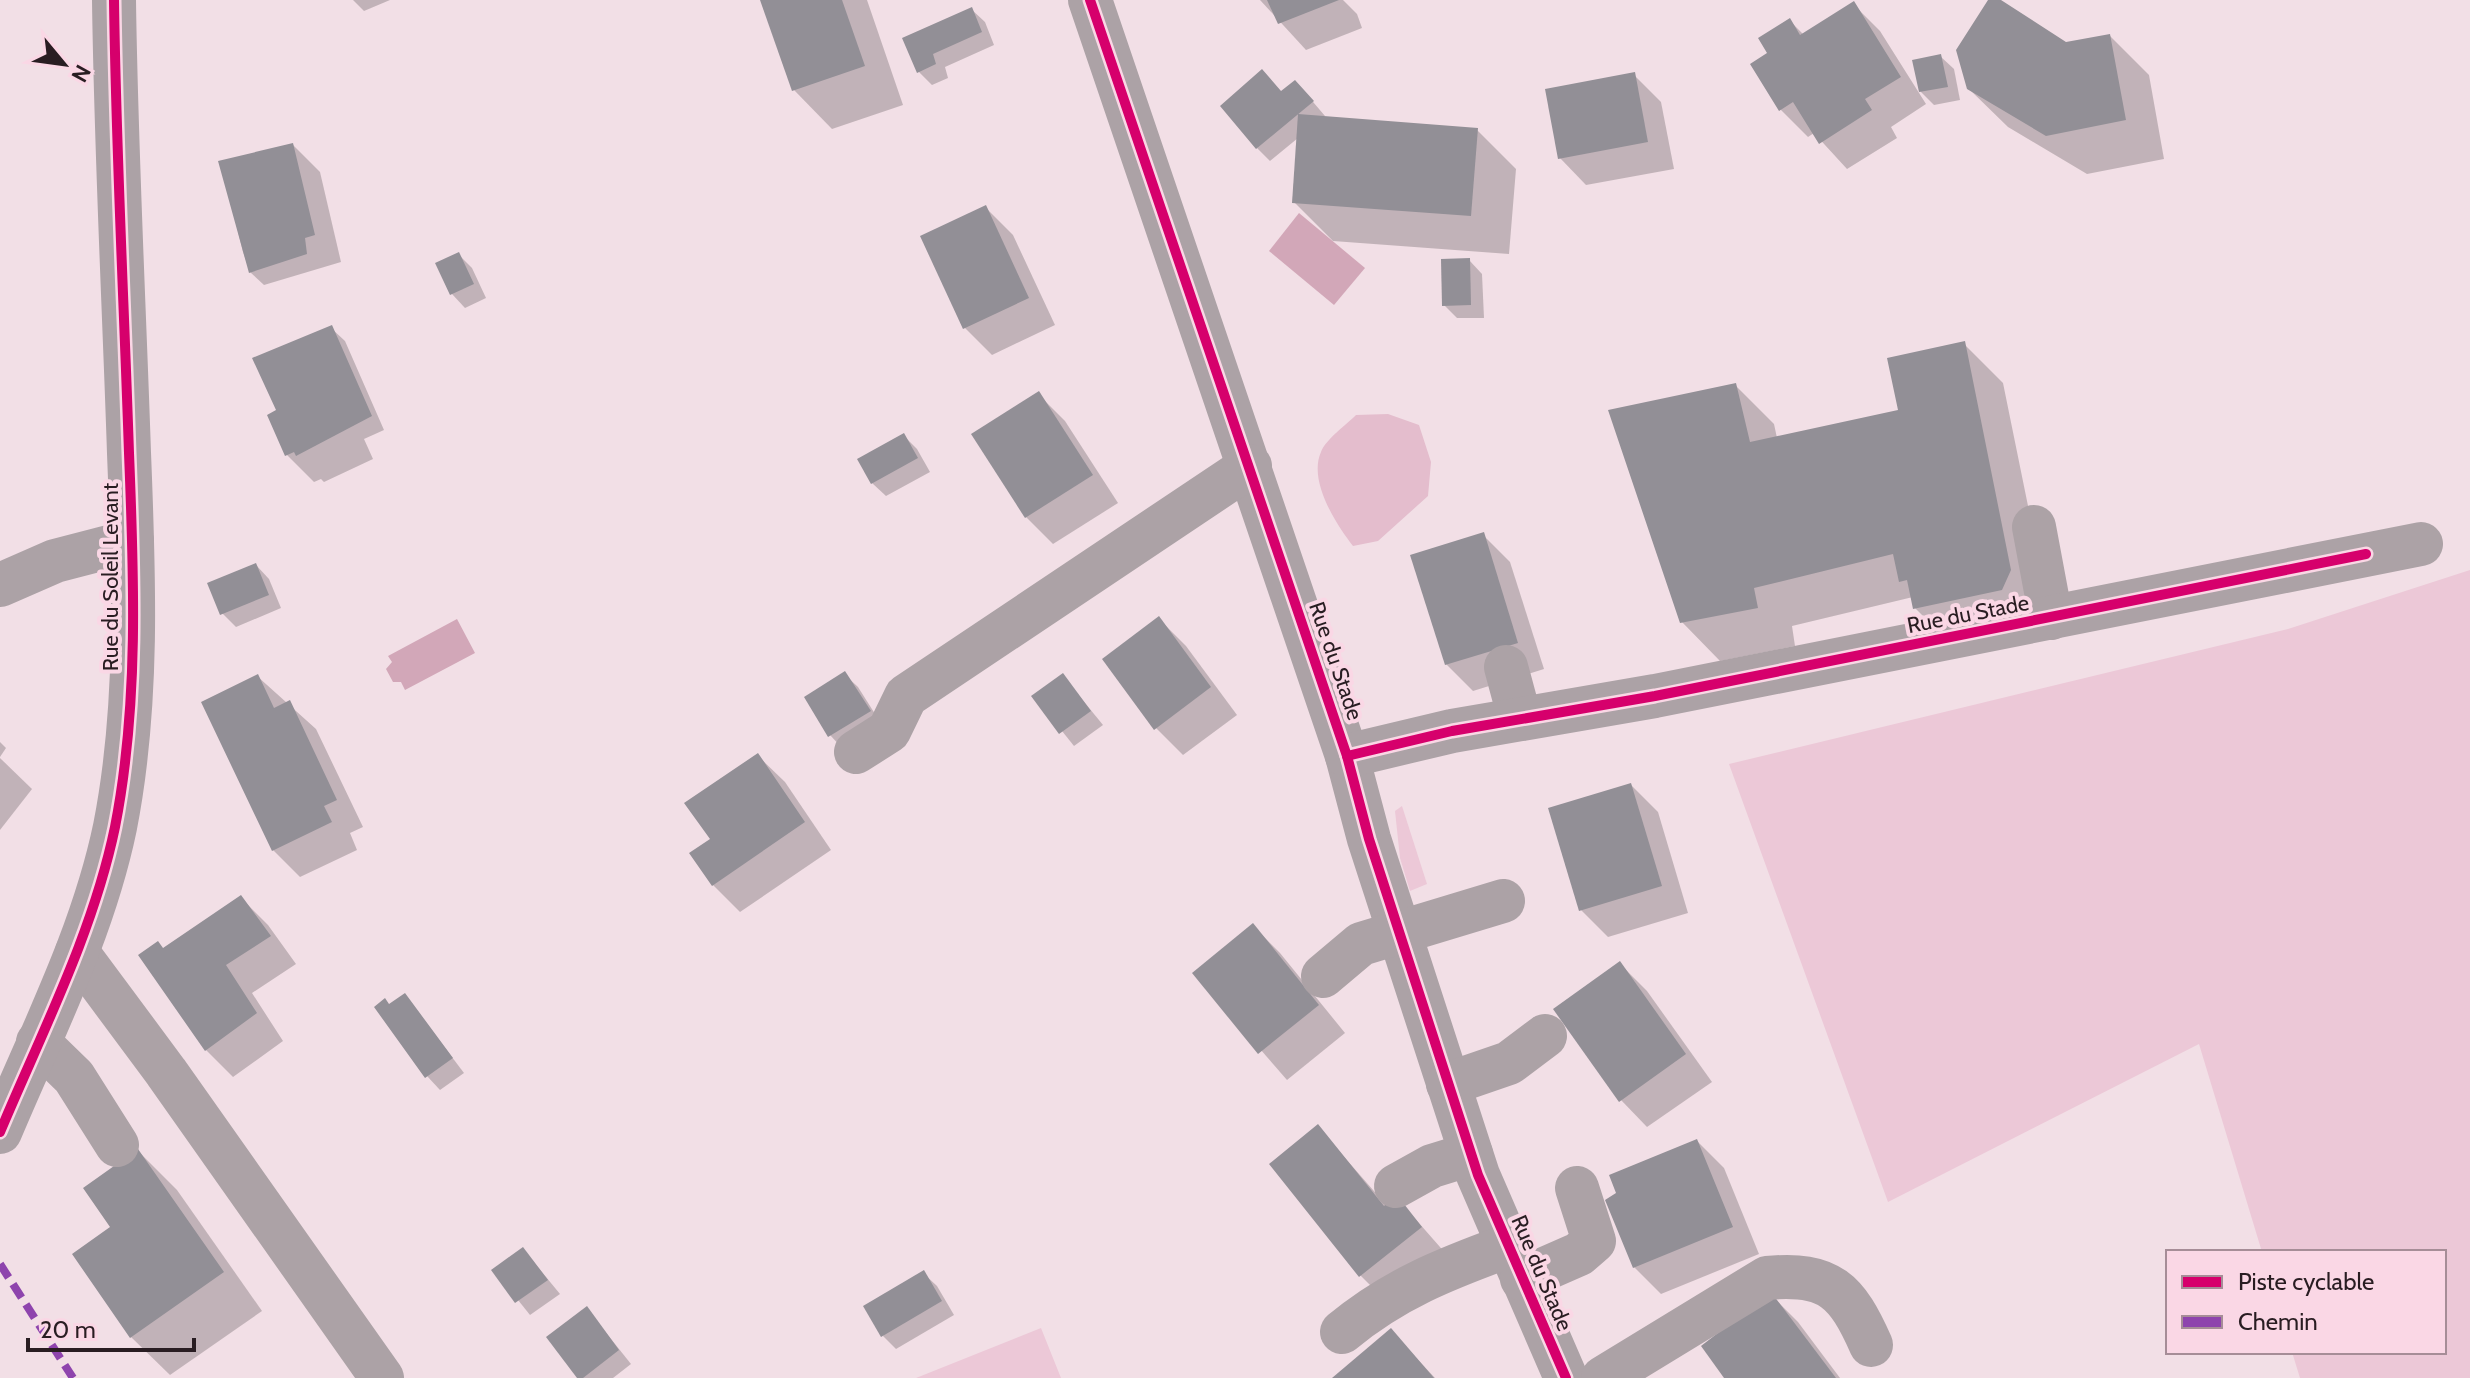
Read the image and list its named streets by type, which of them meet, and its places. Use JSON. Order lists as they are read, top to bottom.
{
  "streets": {
    "street": ["Rue du Soleil Levant", "Rue du Stade"]
  },
  "legend": ["Piste cyclable", "Chemin"],
  "scale_bar": "20 m",
  "north": "bottom right"
}
